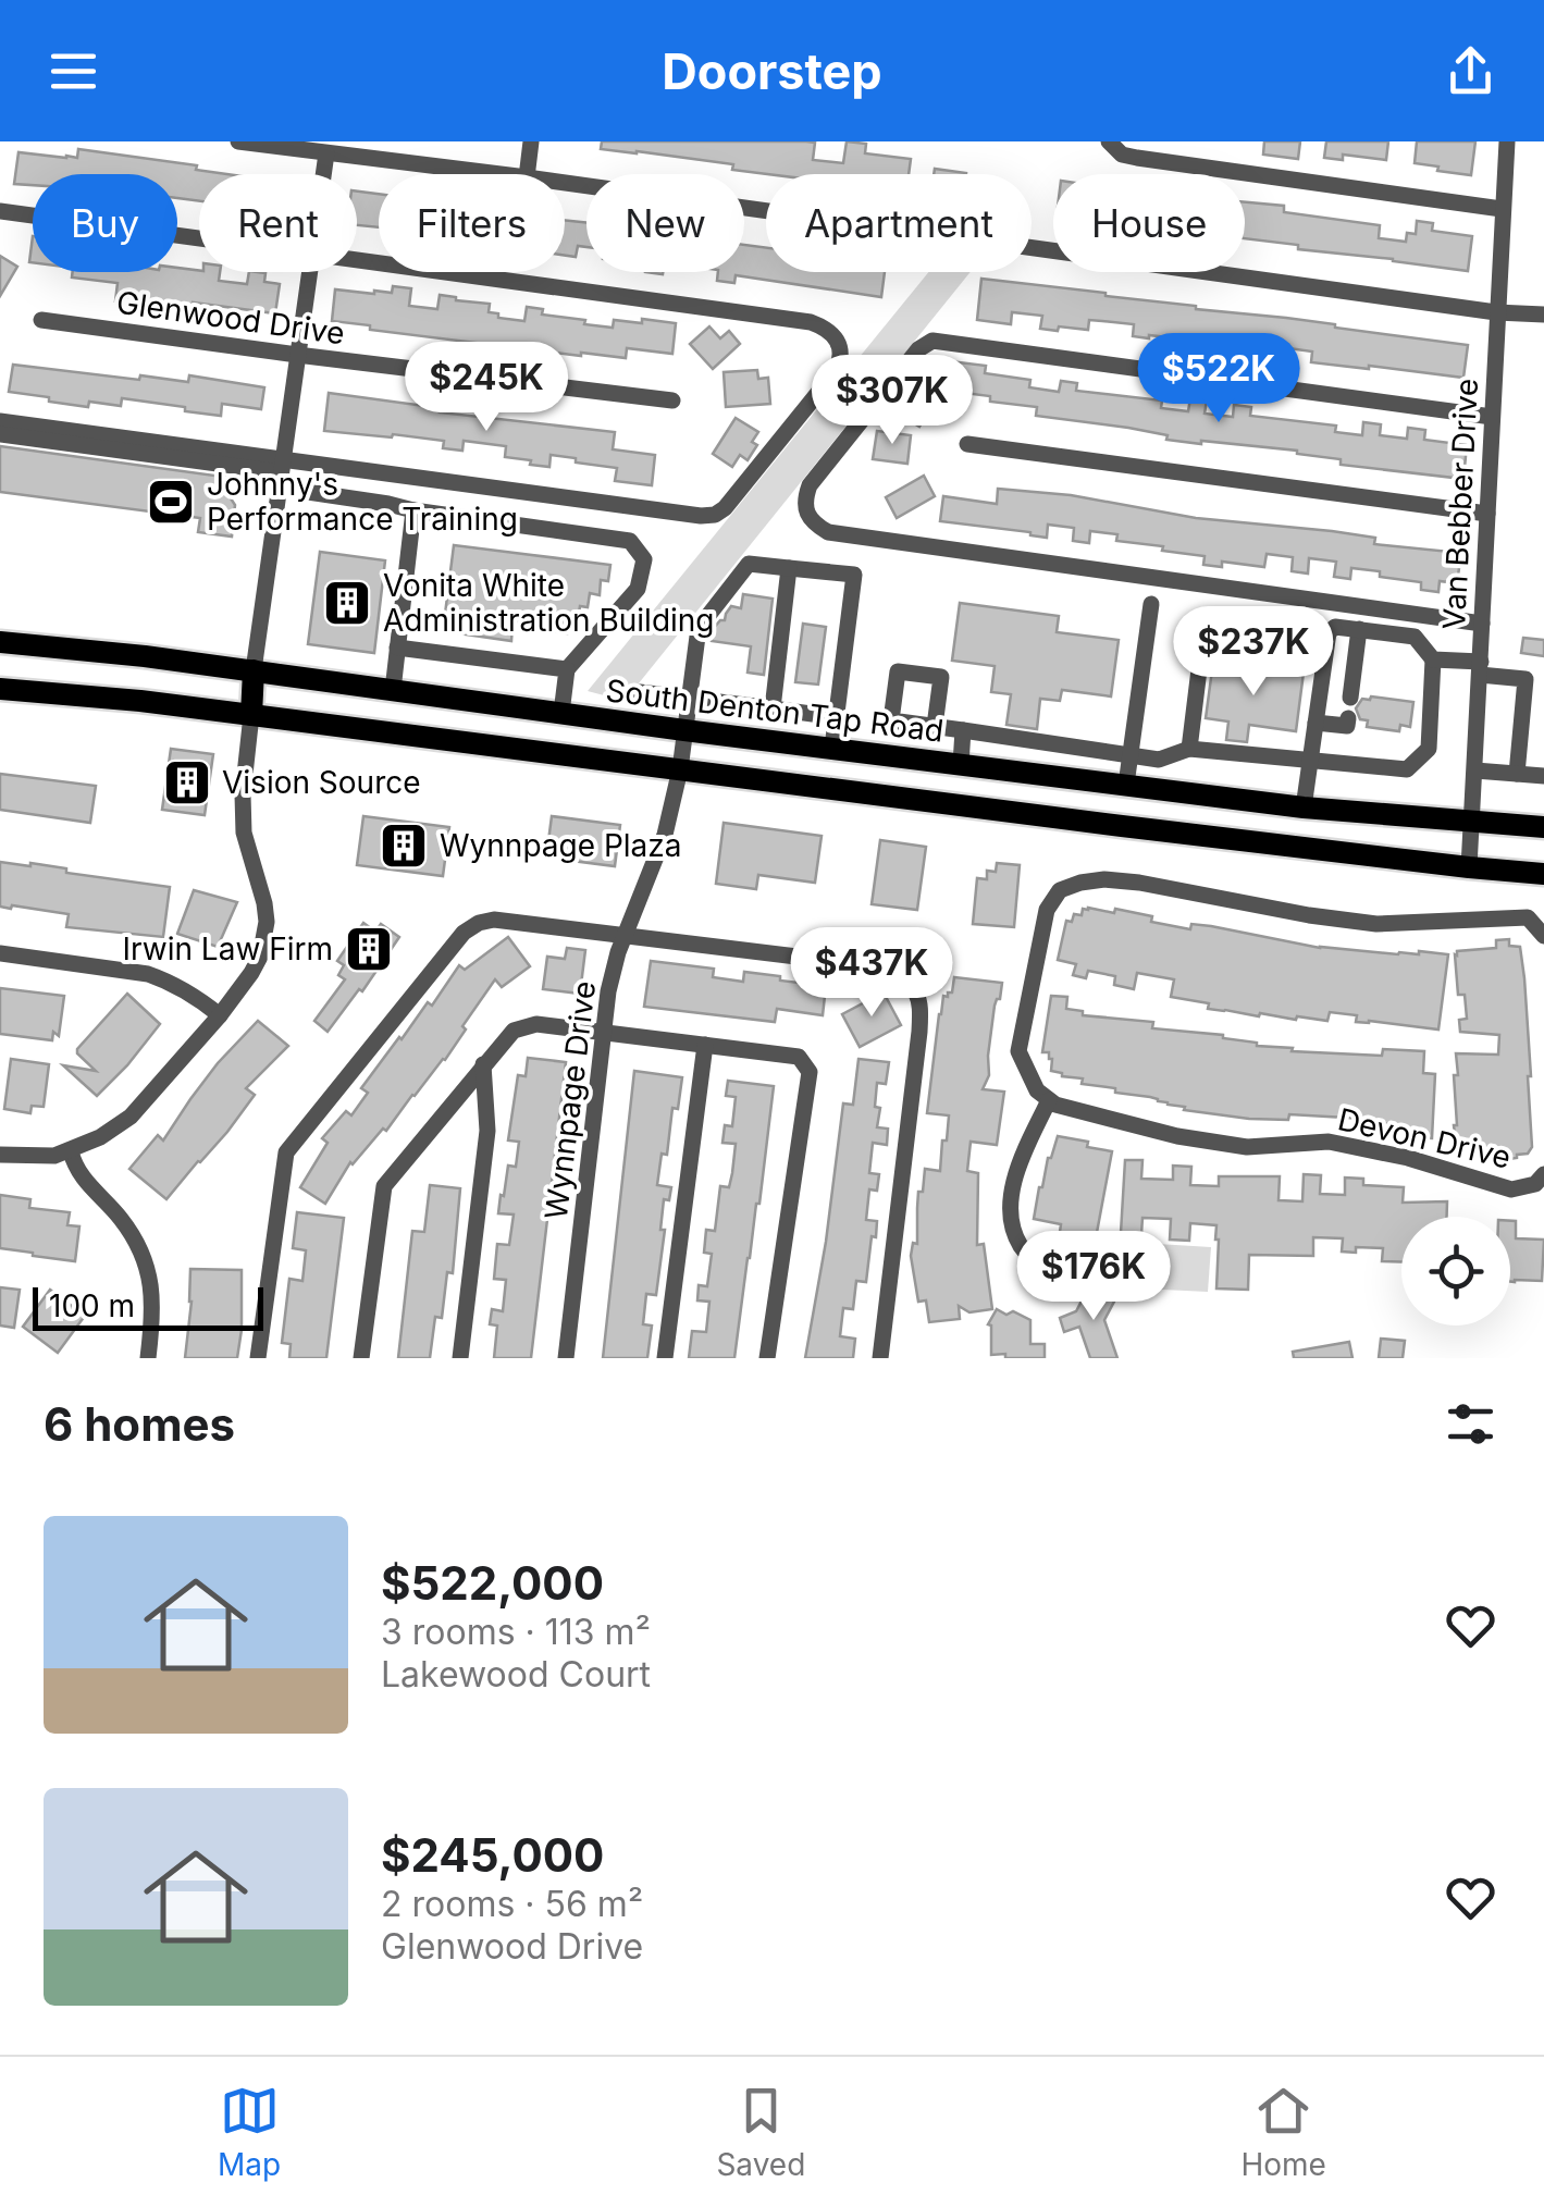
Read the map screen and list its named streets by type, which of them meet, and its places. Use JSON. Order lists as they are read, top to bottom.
{
  "streets": {
    "main road": ["South Denton Tap Road"],
    "street": [
      "Glenwood Drive",
      "Van Bebber Drive",
      "Wynnpage Drive",
      "Devon Drive"
    ]
  },
  "crossings": [
    ["Van Bebber Drive", "South Denton Tap Road"],
    ["South Denton Tap Road", "Wynnpage Drive"]
  ],
  "places": {
    "sports": ["Johnny's Performance Training"],
    "building": [
      "Vonita White Administration Building",
      "Vision Source",
      "Wynnpage Plaza",
      "Irwin Law Firm"
    ]
  },
  "scale_bar": "100 m",
  "page": {
    "header": "Doorstep",
    "chip": [
      "Buy",
      "Rent",
      "Filters",
      "New",
      "Apartment",
      "House"
    ],
    "price": [
      "$522K",
      "$245K",
      "$307K",
      "$237K",
      "$437K",
      "$176K"
    ],
    "scale": "100 m",
    "heading": "6 homes",
    "list": [
      {
        "name": "$522,000",
        "note": "3 rooms · 113 m² · Lakewood Court"
      },
      {
        "name": "$245,000",
        "note": "2 rooms · 56 m² · Glenwood Drive"
      }
    ],
    "tabs": ["Map", "Saved", "Home"]
  }
}
